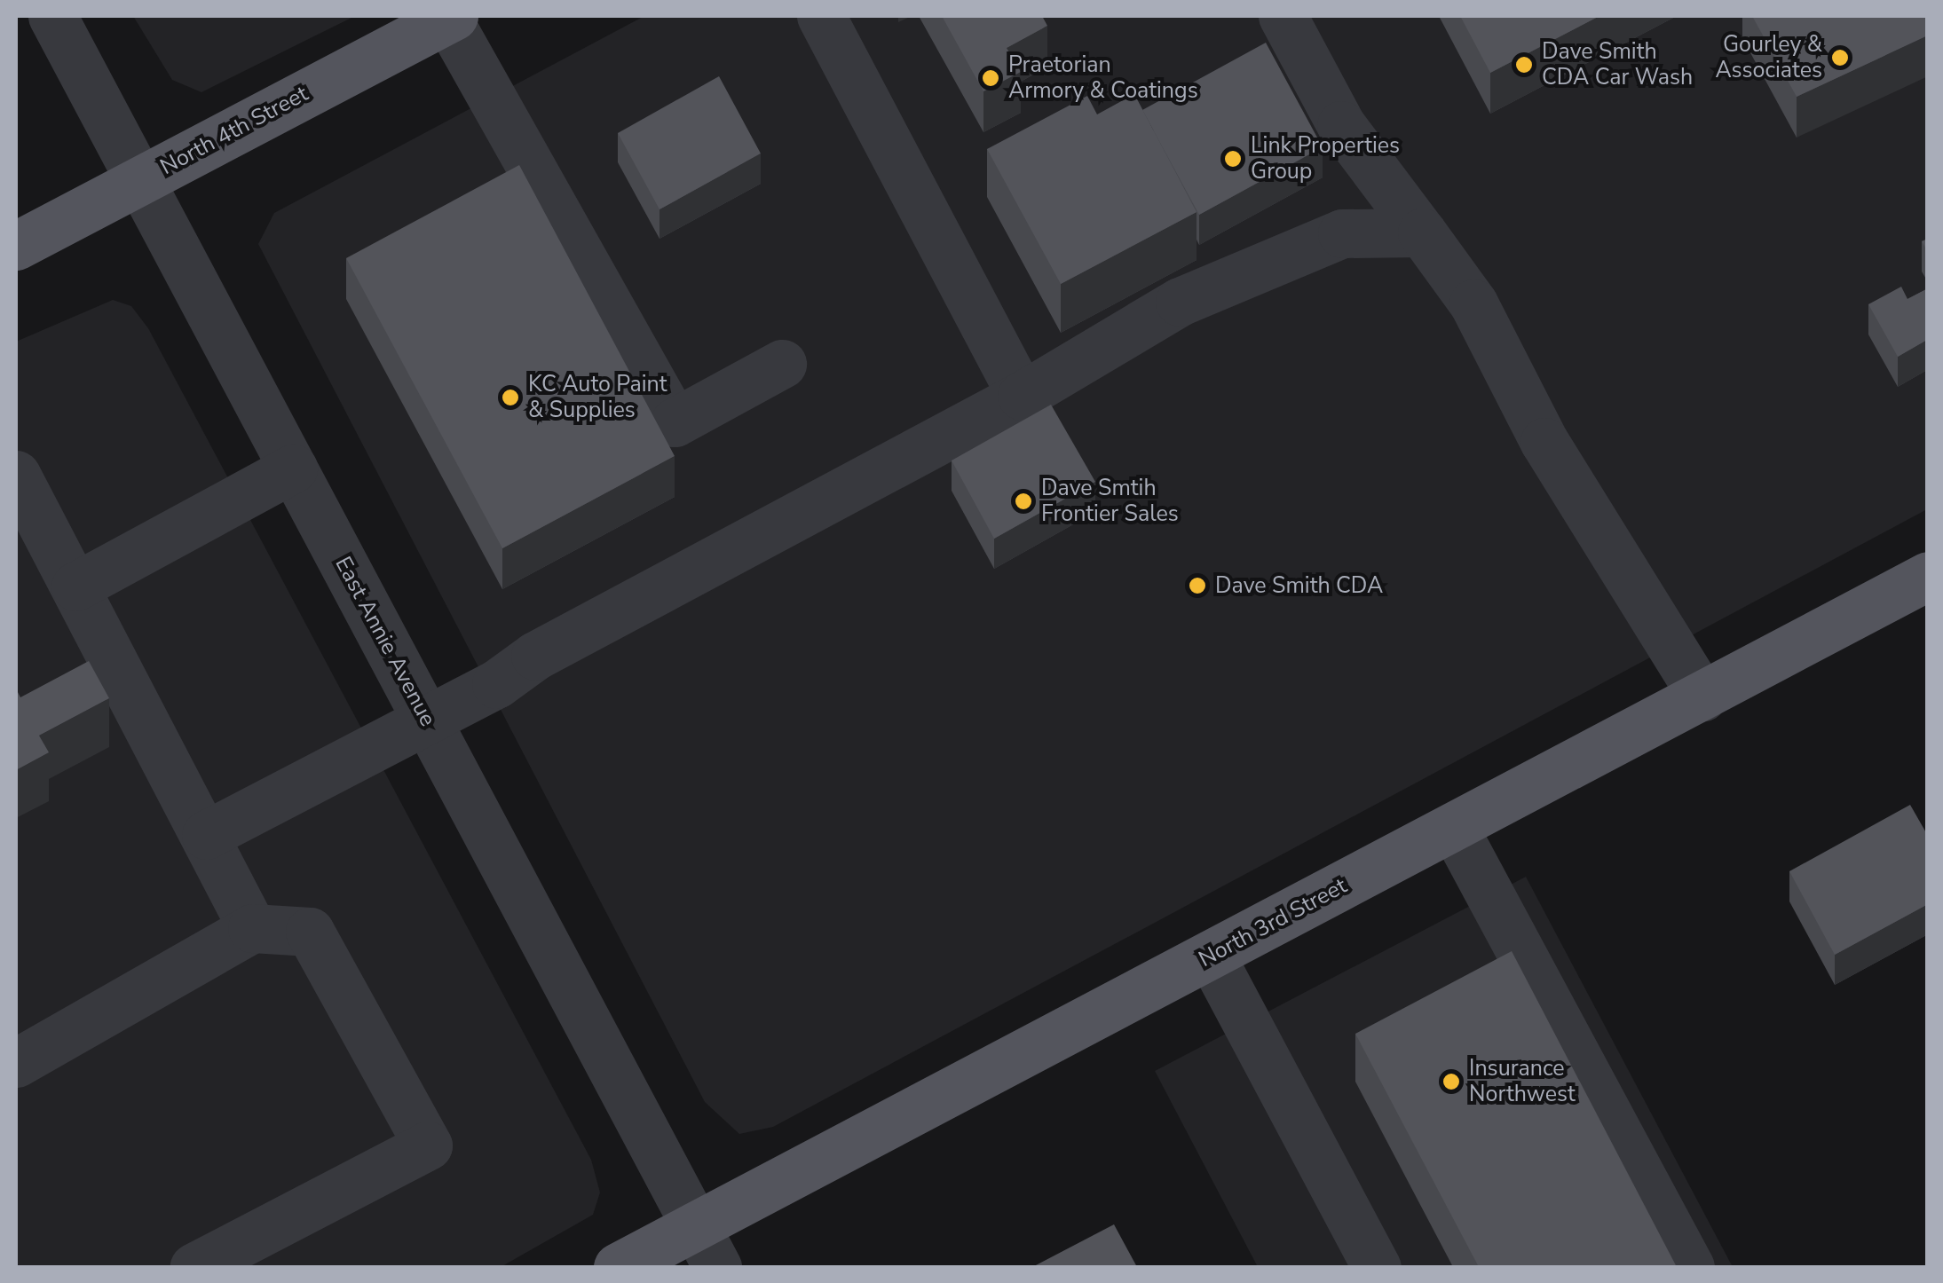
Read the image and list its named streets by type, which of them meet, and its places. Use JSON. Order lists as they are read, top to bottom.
{
  "streets": {
    "main road": ["North 4th Street", "North 3rd Street"],
    "street": ["East Annie Avenue"]
  },
  "crossings": [
    ["North 4th Street", "East Annie Avenue"],
    ["East Annie Avenue", "North 3rd Street"]
  ],
  "places": [
    "Gourley & Associates",
    "Dave Smith CDA Car Wash",
    "Praetorian Armory & Coatings",
    "Link Properties Group",
    "KC Auto Paint & Supplies",
    "Dave Smtih Frontier Sales",
    "Dave Smith CDA",
    "Insurance Northwest"
  ]
}
